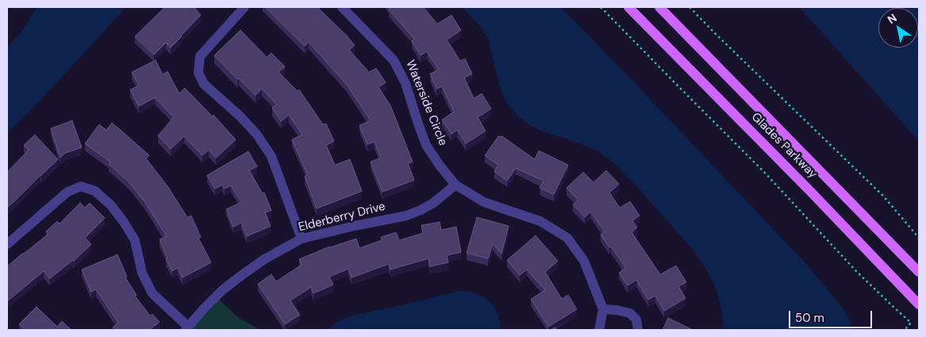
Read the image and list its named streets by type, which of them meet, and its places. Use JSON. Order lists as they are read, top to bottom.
{
  "streets": {
    "main road": ["Glades Parkway"],
    "street": ["Waterside Circle", "Elderberry Drive"]
  },
  "crossings": [
    ["Waterside Circle", "Elderberry Drive"]
  ],
  "scale_bar": "50 m",
  "north": "top left"
}
